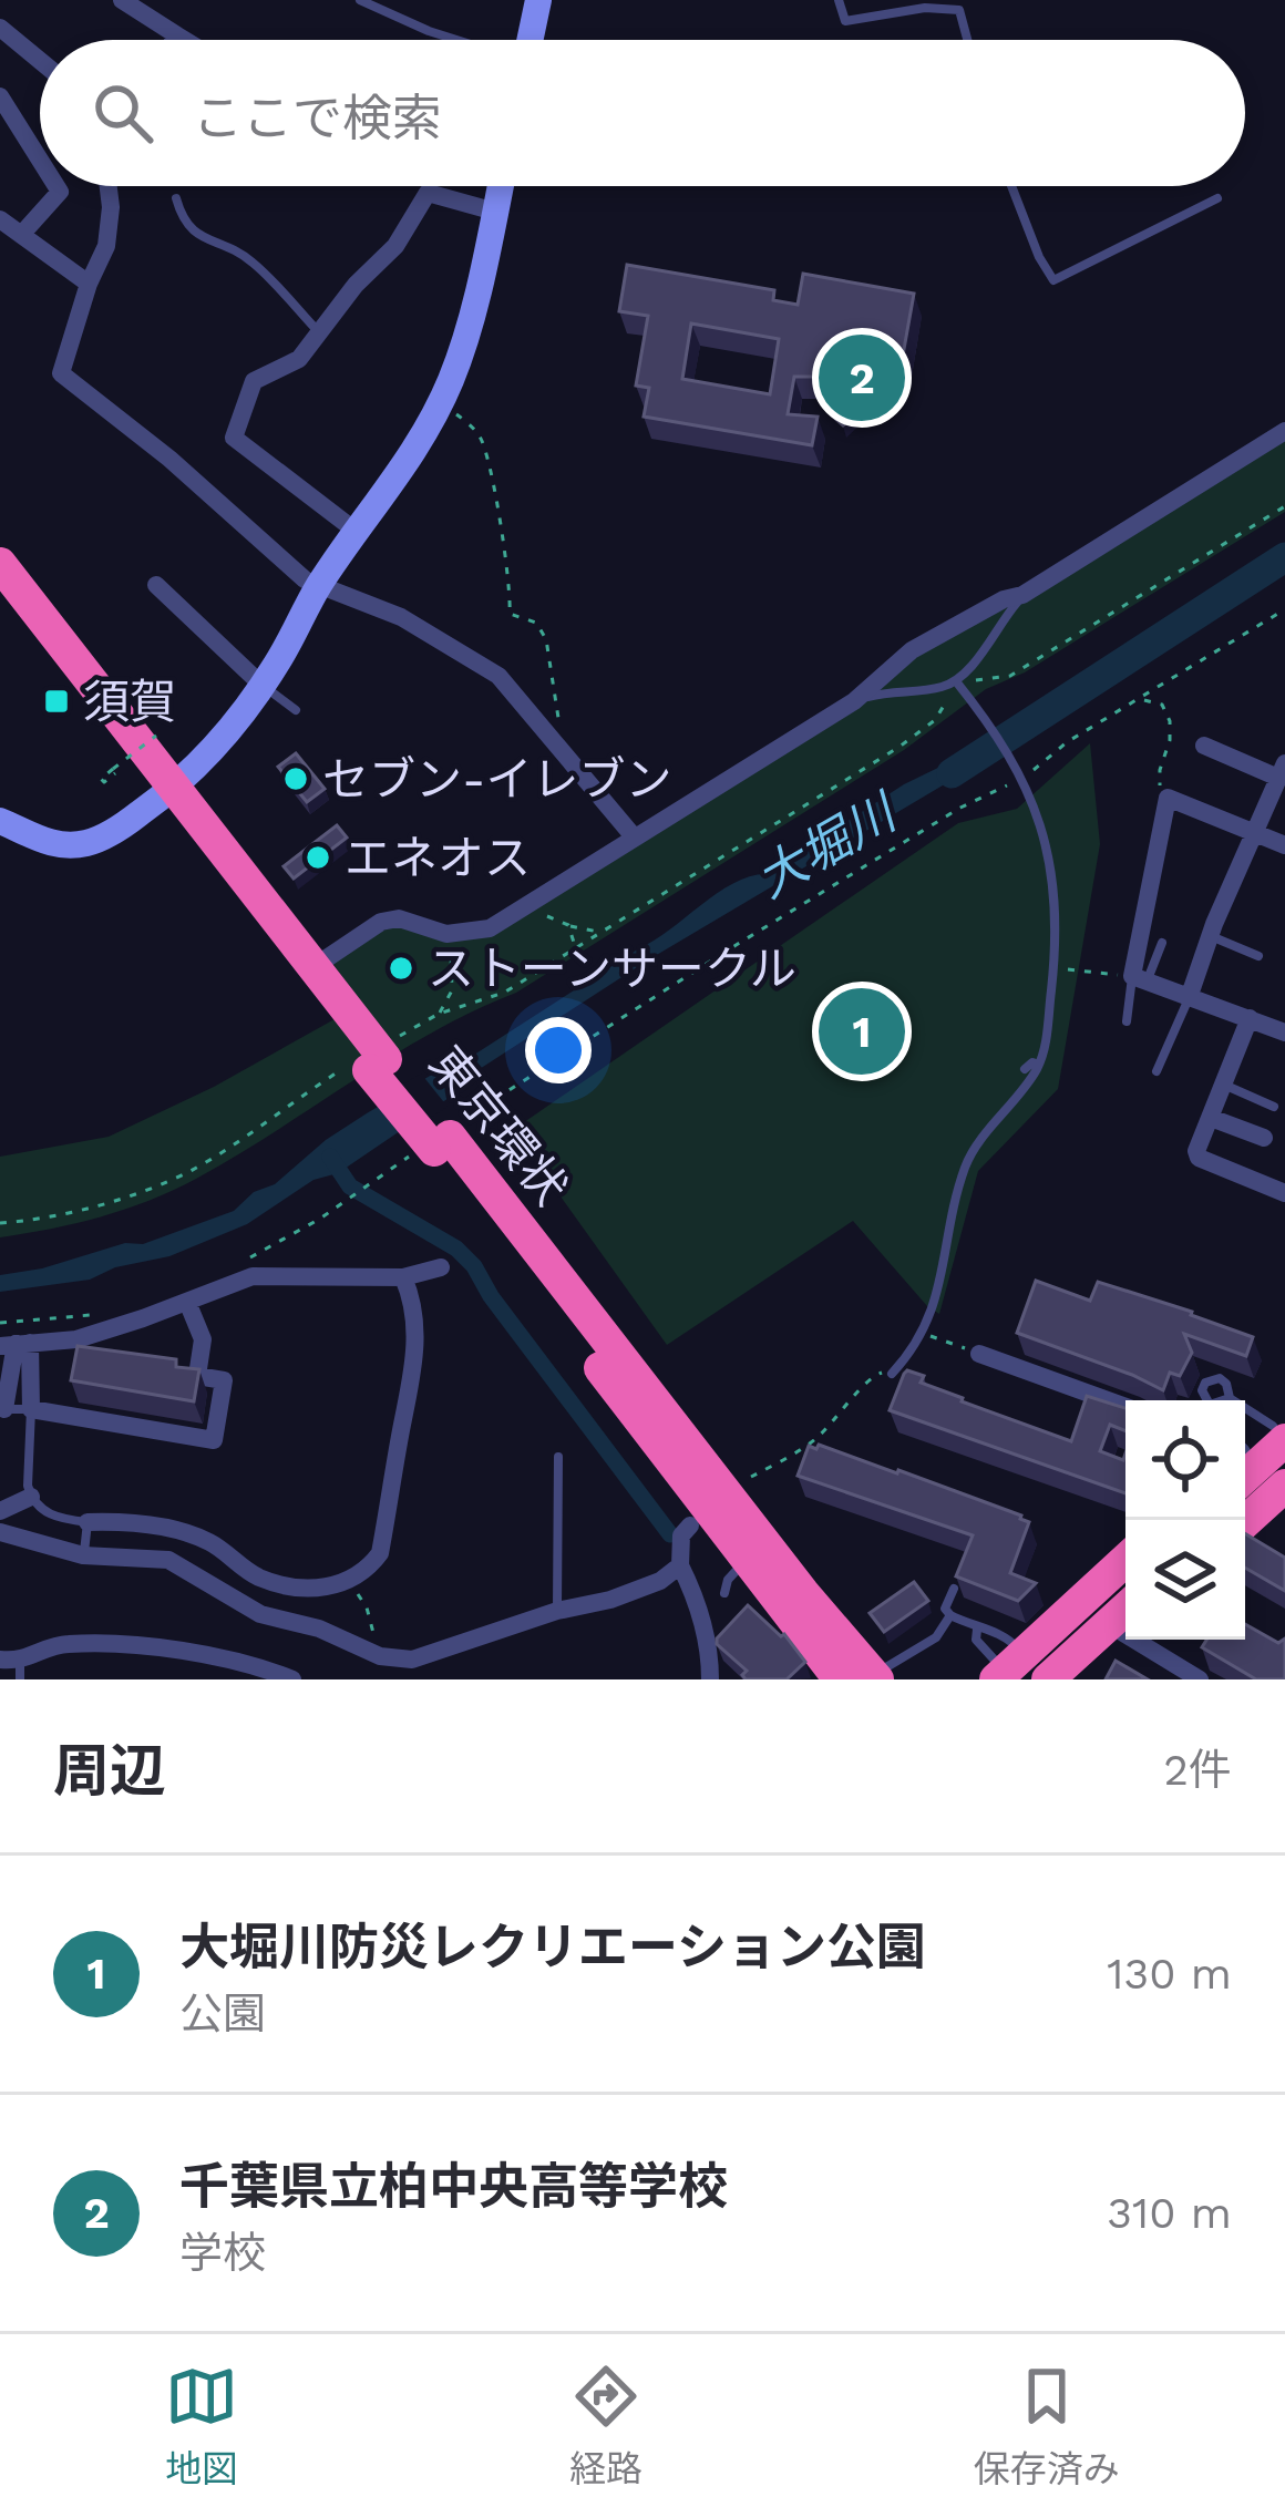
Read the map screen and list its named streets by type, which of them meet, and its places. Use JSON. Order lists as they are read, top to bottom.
{
  "streets": {
    "highway": ["東京環状"]
  },
  "water": ["大堀川"],
  "places": {
    "transit": ["須賀"],
    "other": ["セブン-イレブン", "エネオス", "ストーンサークル"]
  },
  "page": {
    "search": "ここで検索",
    "pins": ["2", "1"],
    "heading": ["周辺", "2件"],
    "list": [
      {
        "mark": "1",
        "name": "大堀川防災レクリエーション公園",
        "note": "公園",
        "value": "130 m"
      },
      {
        "mark": "2",
        "name": "千葉県立柏中央高等学校",
        "note": "学校",
        "value": "310 m"
      }
    ],
    "nav": ["地図", "経路", "保存済み"]
  }
}
